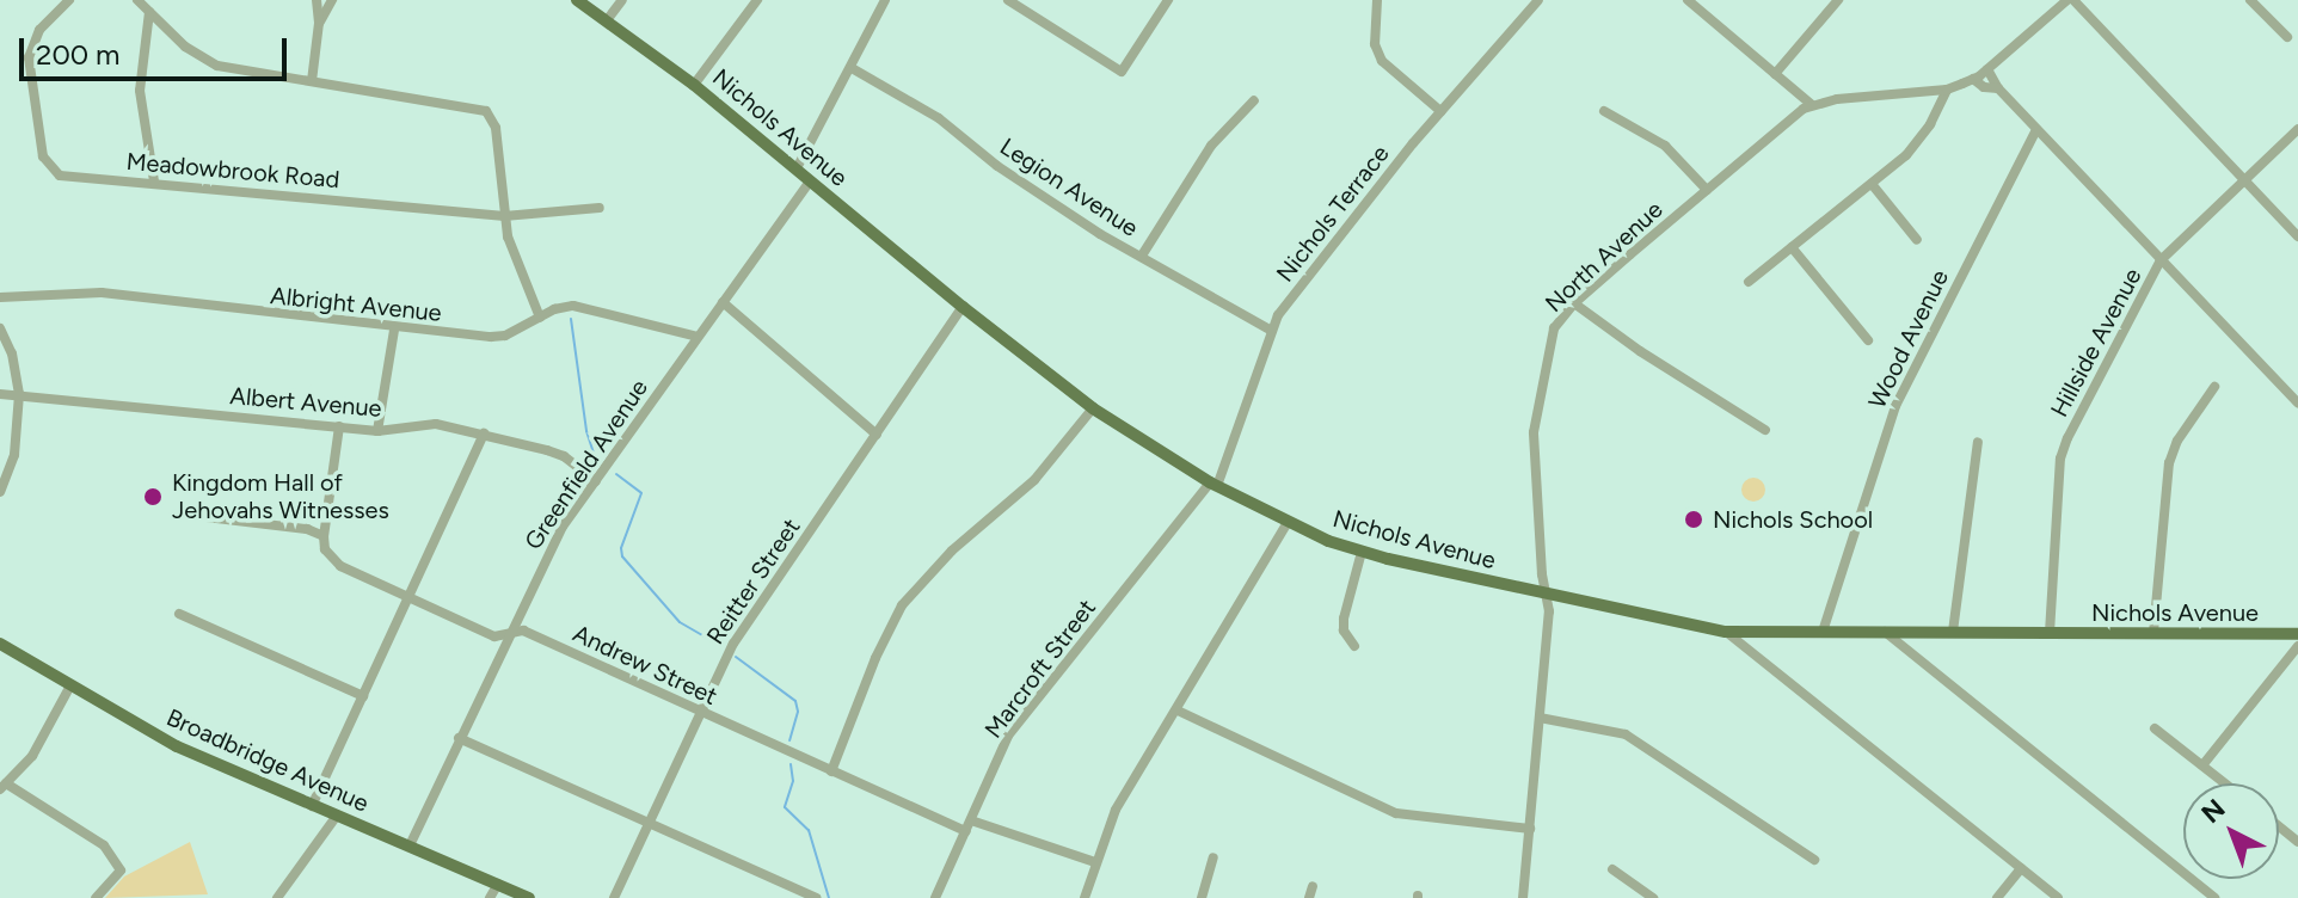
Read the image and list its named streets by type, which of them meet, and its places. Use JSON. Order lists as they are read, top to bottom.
{
  "streets": {
    "main road": ["Nichols Avenue", "Broadbridge Avenue"],
    "street": [
      "Meadowbrook Road",
      "Legion Avenue",
      "Nichols Terrace",
      "North Avenue",
      "Albright Avenue",
      "Wood Avenue",
      "Hillside Avenue",
      "Albert Avenue",
      "Greenfield Avenue",
      "Reitter Street",
      "Andrew Street",
      "Marcroft Street"
    ]
  },
  "crossings": [
    ["Nichols Avenue", "Nichols Terrace"],
    ["Nichols Avenue", "North Avenue"],
    ["Nichols Avenue", "Wood Avenue"],
    ["Nichols Avenue", "Hillside Avenue"],
    ["Nichols Avenue", "Greenfield Avenue"],
    ["Nichols Avenue", "Reitter Street"],
    ["Nichols Avenue", "Marcroft Street"],
    ["Legion Avenue", "Nichols Terrace"],
    ["Nichols Terrace", "Marcroft Street"],
    ["Albright Avenue", "Greenfield Avenue"],
    ["Albert Avenue", "Greenfield Avenue"],
    ["Greenfield Avenue", "Andrew Street"],
    ["Greenfield Avenue", "Broadbridge Avenue"],
    ["Reitter Street", "Andrew Street"],
    ["Andrew Street", "Marcroft Street"]
  ],
  "places": ["Kingdom Hall of Jehovahs Witnesses", "Nichols School"],
  "scale_bar": "200 m",
  "north": "top left"
}
